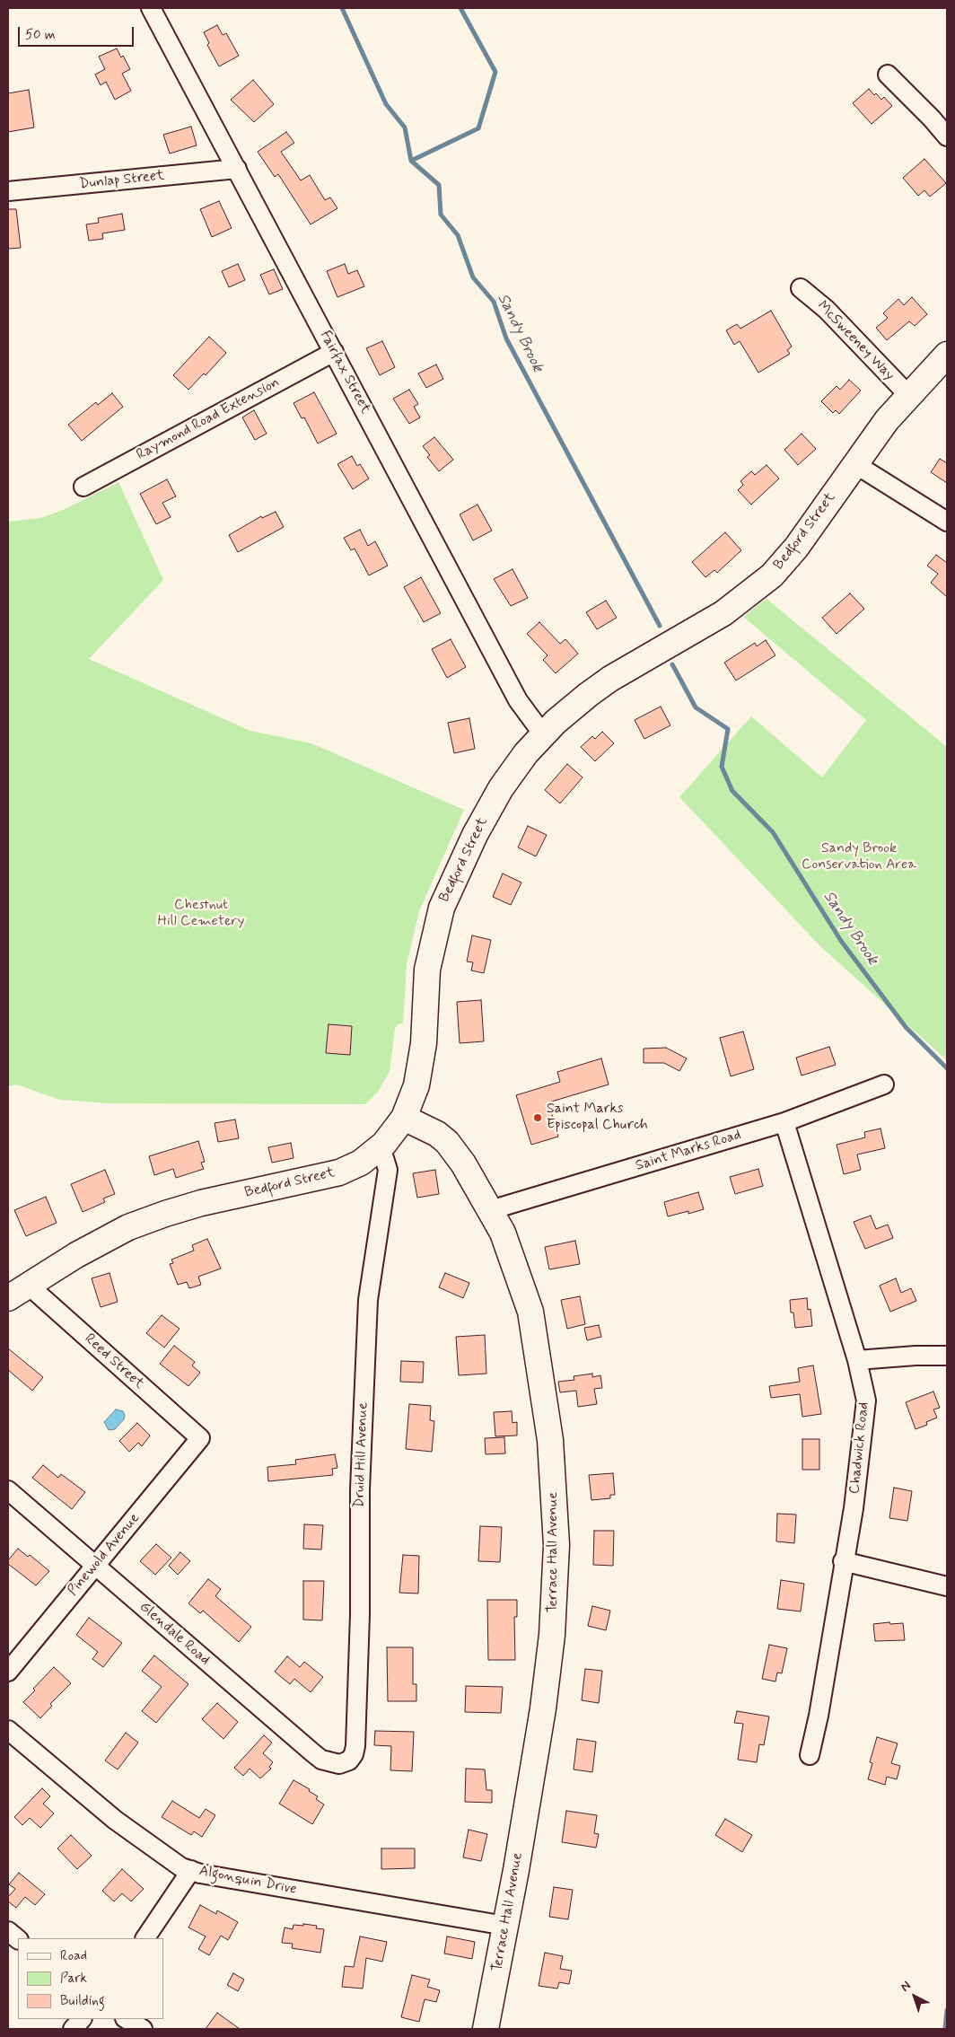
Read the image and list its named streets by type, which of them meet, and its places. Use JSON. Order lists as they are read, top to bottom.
{
  "streets": {
    "main road": ["Bedford Street", "Terrace Hall Avenue"],
    "street": [
      "Dunlap Street",
      "McSweeney Way",
      "Fairfax Street",
      "Raymond Road Extension",
      "Saint Marks Road",
      "Reed Street",
      "Chadwick Road",
      "Druid Hill Avenue",
      "Pinewold Avenue",
      "Glendale Road",
      "Algonquin Drive"
    ]
  },
  "crossings": [
    ["Dunlap Street", "Fairfax Street"],
    ["McSweeney Way", "Bedford Street"],
    ["Fairfax Street", "Raymond Road Extension"],
    ["Fairfax Street", "Bedford Street"],
    ["Bedford Street", "Reed Street"],
    ["Bedford Street", "Druid Hill Avenue"],
    ["Bedford Street", "Terrace Hall Avenue"],
    ["Saint Marks Road", "Chadwick Road"],
    ["Saint Marks Road", "Terrace Hall Avenue"],
    ["Reed Street", "Pinewold Avenue"],
    ["Druid Hill Avenue", "Glendale Road"],
    ["Terrace Hall Avenue", "Algonquin Drive"],
    ["Pinewold Avenue", "Glendale Road"]
  ],
  "water": ["Sandy Brook"],
  "parks": ["Sandy Brook Conservation Area", "Chestnut Hill Cemetery"],
  "places": ["Saint Marks Episcopal Church"],
  "legend": ["Road", "Park", "Building"],
  "scale_bar": "50 m",
  "north": "top left"
}
